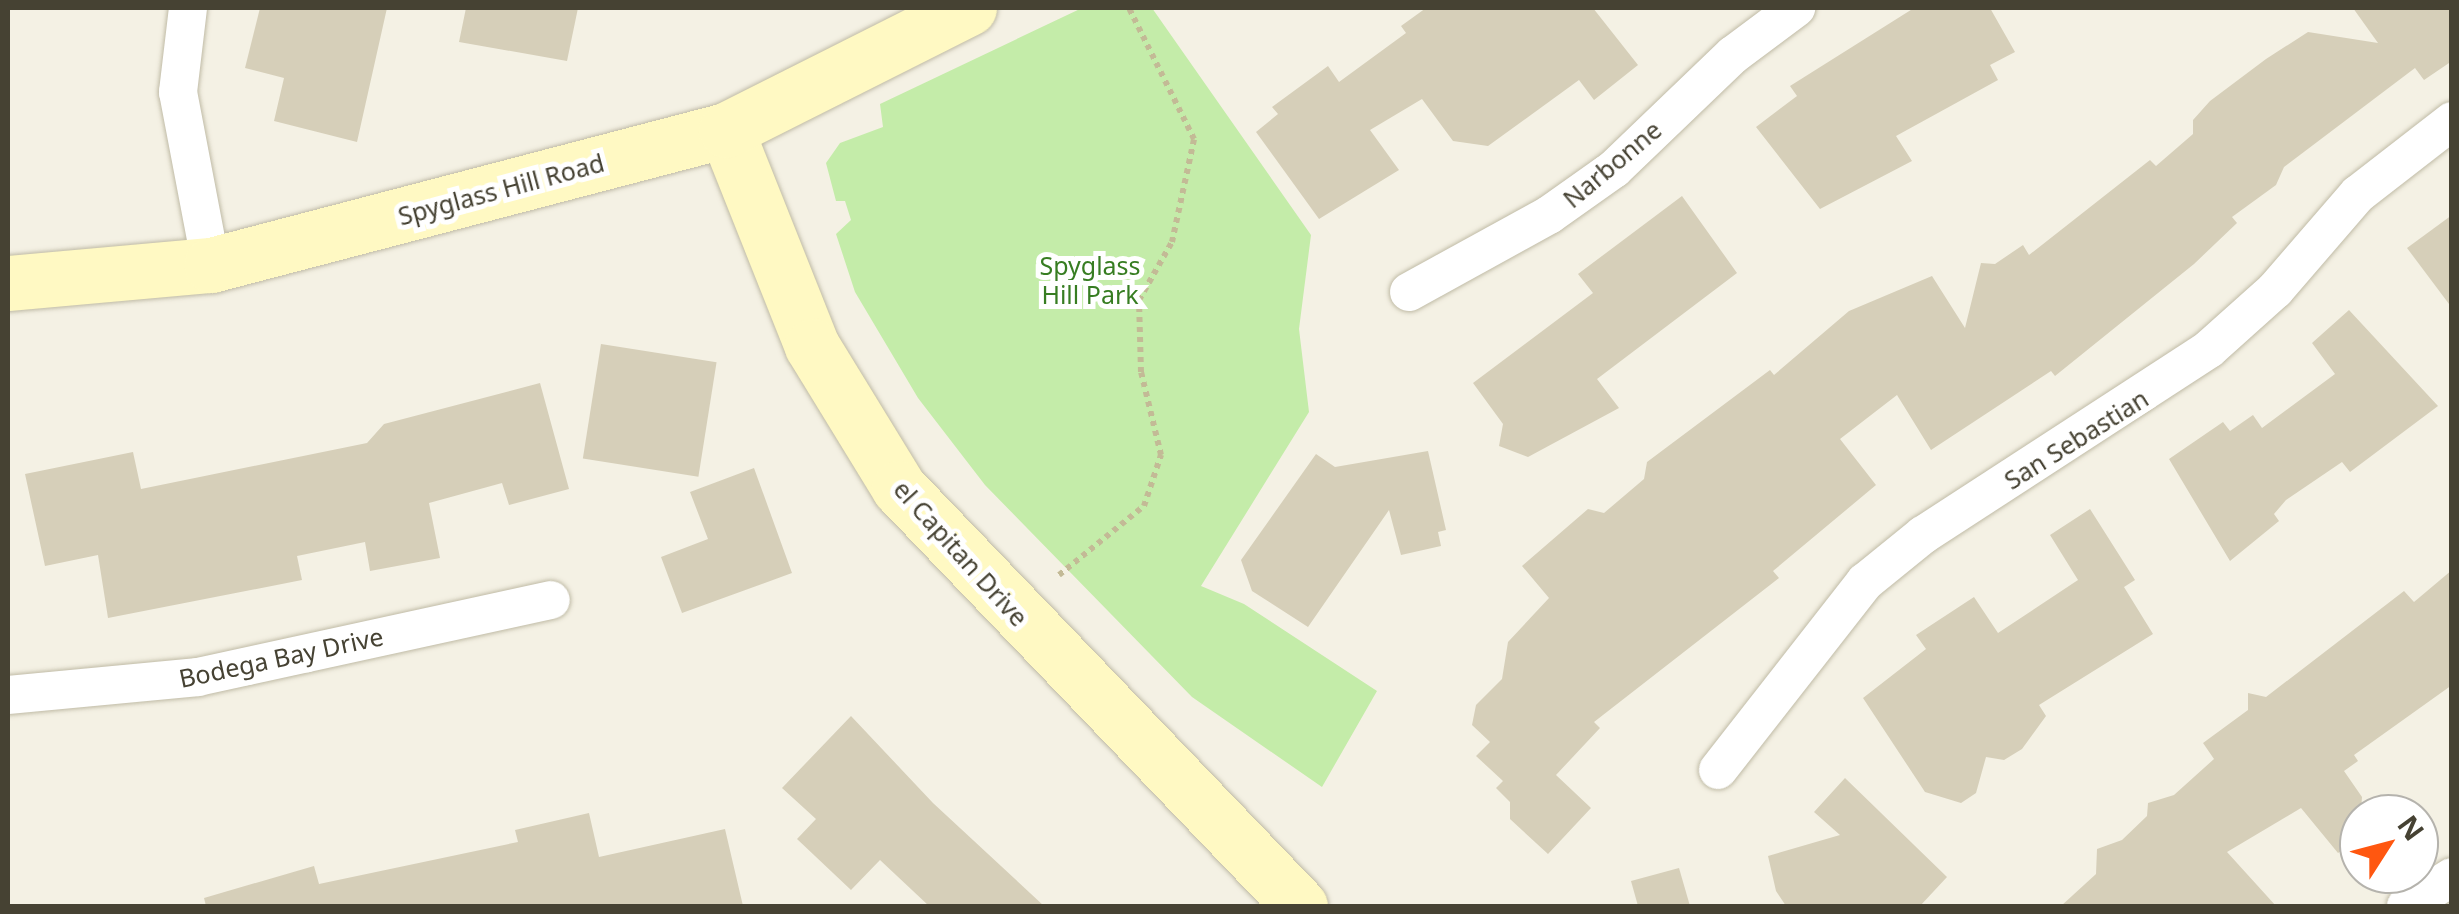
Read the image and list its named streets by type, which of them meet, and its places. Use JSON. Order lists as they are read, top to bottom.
{
  "streets": {
    "main road": ["Spyglass Hill Road", "el Capitan Drive"],
    "street": ["Narbonne", "San Sebastian", "Bodega Bay Drive"]
  },
  "crossings": [
    ["Spyglass Hill Road", "el Capitan Drive"]
  ],
  "parks": ["Spyglass Hill Park"],
  "north": "top right"
}
